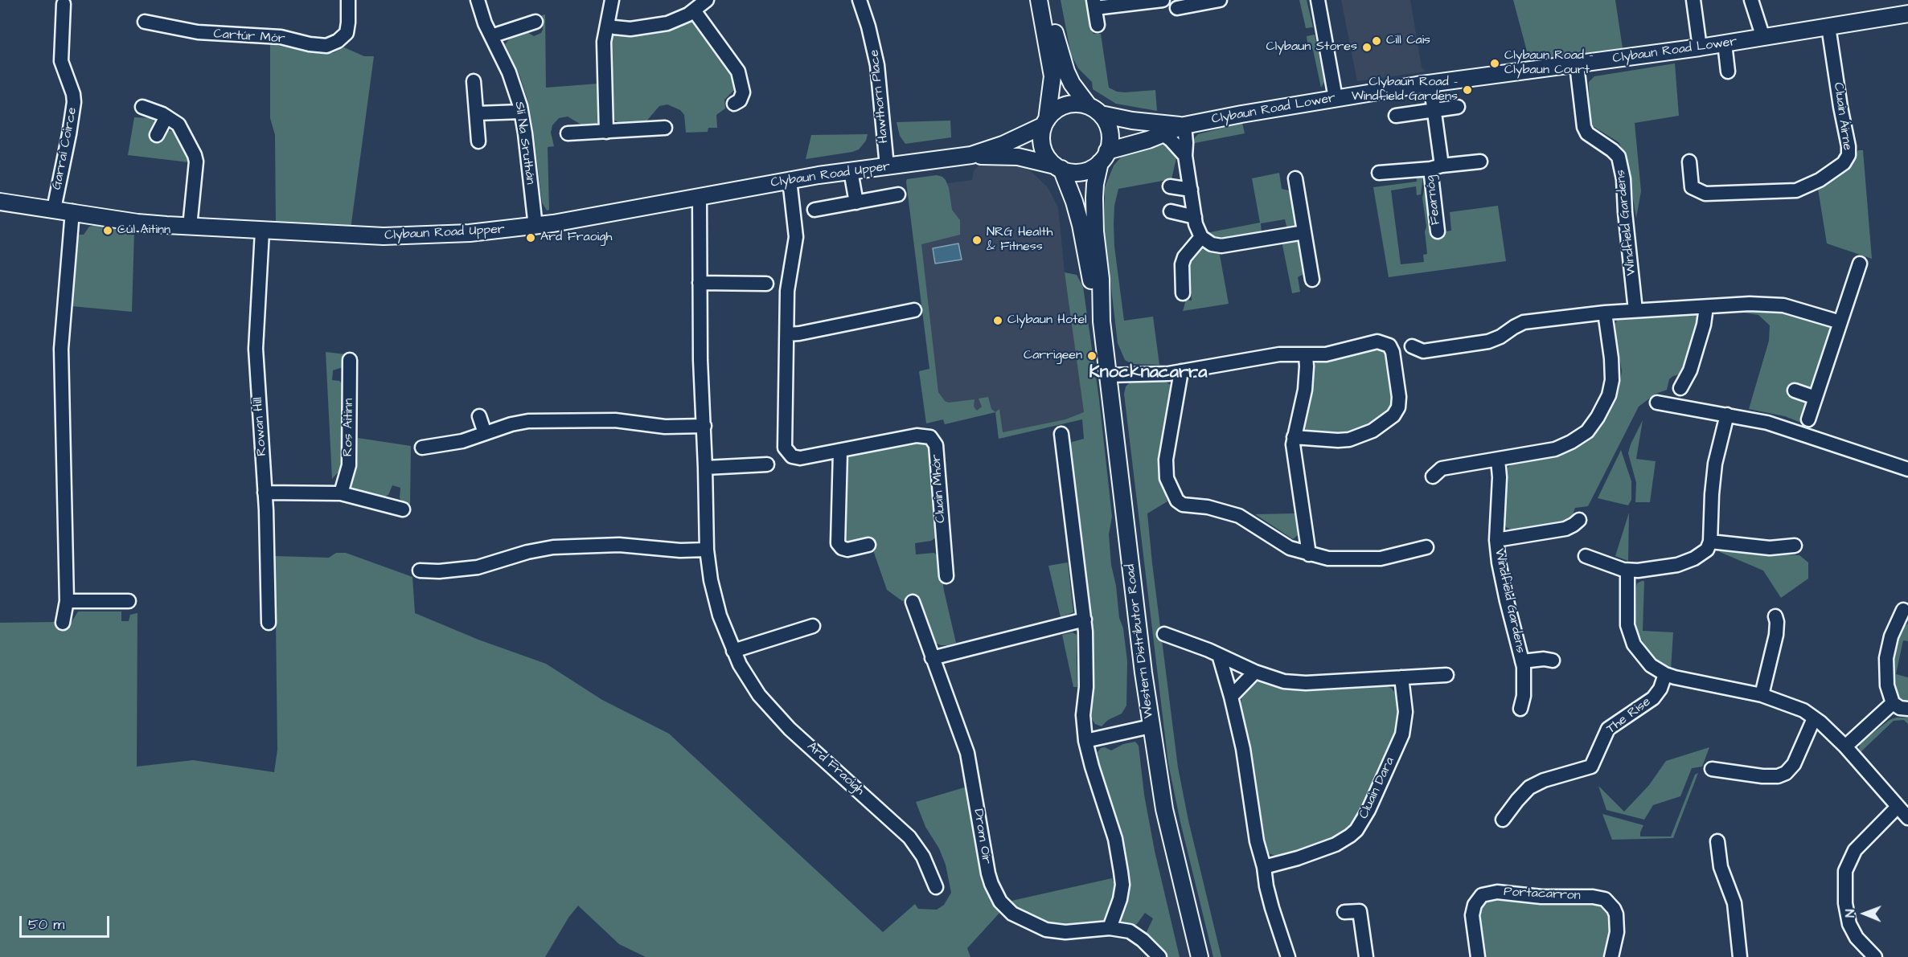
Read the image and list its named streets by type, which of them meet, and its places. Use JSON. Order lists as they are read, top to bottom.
{
  "streets": {
    "street": [
      "Cartúr Mór",
      "Clybaun Road Lower",
      "Hawthorn Place",
      "Cluain Áirne",
      "Slí Na Sruthán",
      "Garraí Coirce",
      "Clybaun Road Upper",
      "Fearnóg",
      "Windfield Gardens",
      "Rowan Hill",
      "Ros Aitinn",
      "Cluain Mhór",
      "Western Distributor Road",
      "The Rise",
      "Ard Fraoigh",
      "Cluain Dara",
      "Drom Oir",
      "Portacarron"
    ]
  },
  "crossings": [
    ["Clybaun Road Lower", "Cluain Áirne"],
    ["Clybaun Road Lower", "Clybaun Road Upper"],
    ["Clybaun Road Lower", "Fearnóg"],
    ["Clybaun Road Lower", "Windfield Gardens"],
    ["Clybaun Road Lower", "Western Distributor Road"],
    ["Hawthorn Place", "Clybaun Road Upper"],
    ["Slí Na Sruthán", "Clybaun Road Upper"],
    ["Garraí Coirce", "Clybaun Road Upper"],
    ["Clybaun Road Upper", "Rowan Hill"],
    ["Clybaun Road Upper", "Cluain Mhór"],
    ["Clybaun Road Upper", "Western Distributor Road"],
    ["Clybaun Road Upper", "Ard Fraoigh"]
  ],
  "districts": ["Knocknacarra"],
  "places": [
    "Cill Cais",
    "Clybaun Stores",
    "Clybaun Road - Clybaun Court",
    "Clybaun Road - Windfield Gardens",
    "Cúl Aitinn",
    "Ard Fraoigh",
    "NRG Health & Fitness",
    "Clybaun Hotel",
    "Carrigeen"
  ],
  "scale_bar": "50 m",
  "north": "left"
}
